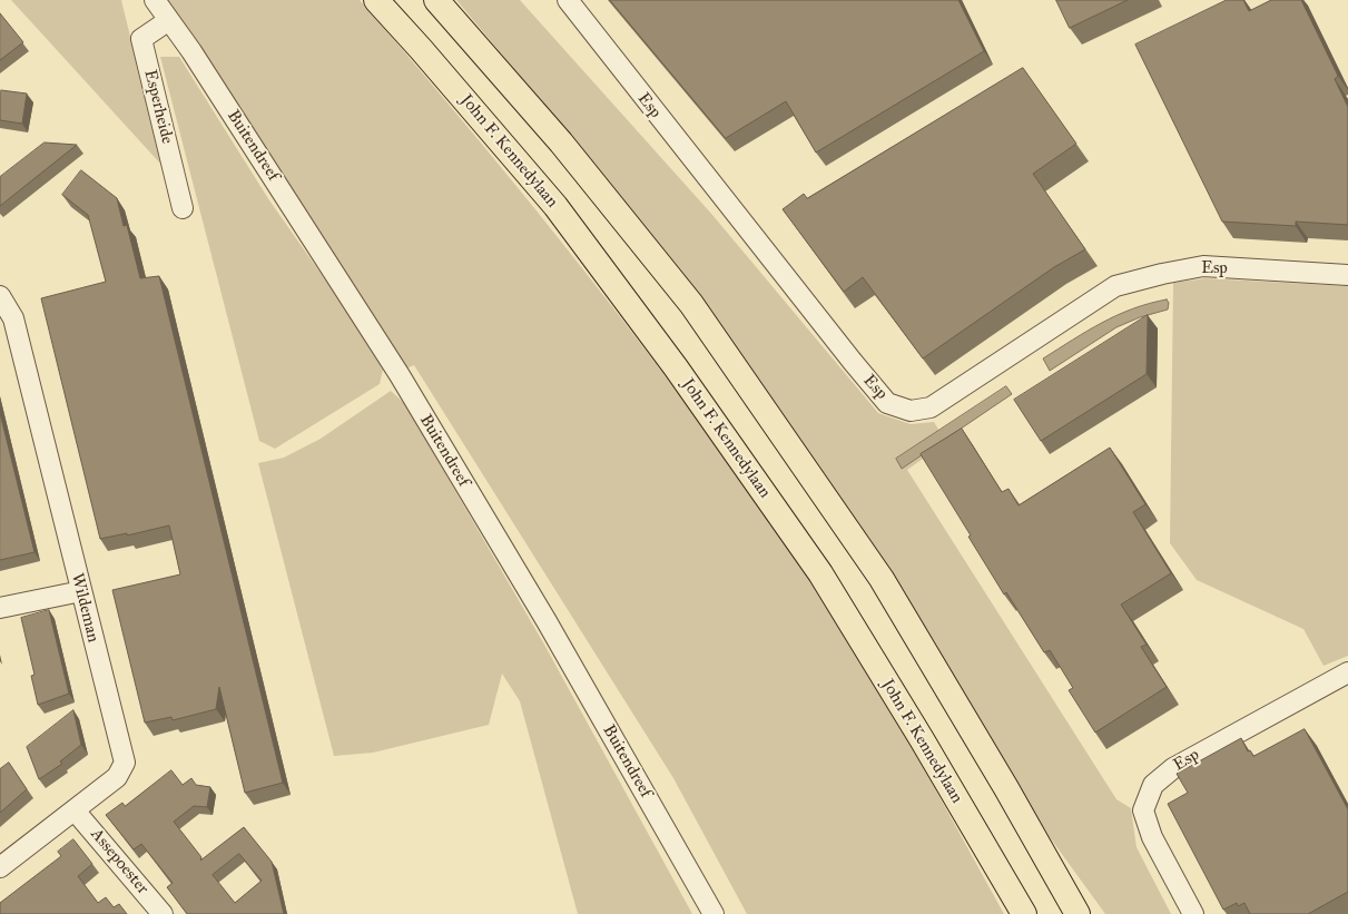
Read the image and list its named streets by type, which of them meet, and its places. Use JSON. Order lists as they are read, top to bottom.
{
  "streets": {
    "highway": ["John F. Kennedylaan"],
    "street": [
      "Esp",
      "Esperheide",
      "Buitendreef",
      "Wildeman",
      "Assepoester"
    ]
  },
  "crossings": [
    ["Esperheide", "Buitendreef"],
    ["Wildeman", "Assepoester"]
  ]
}
